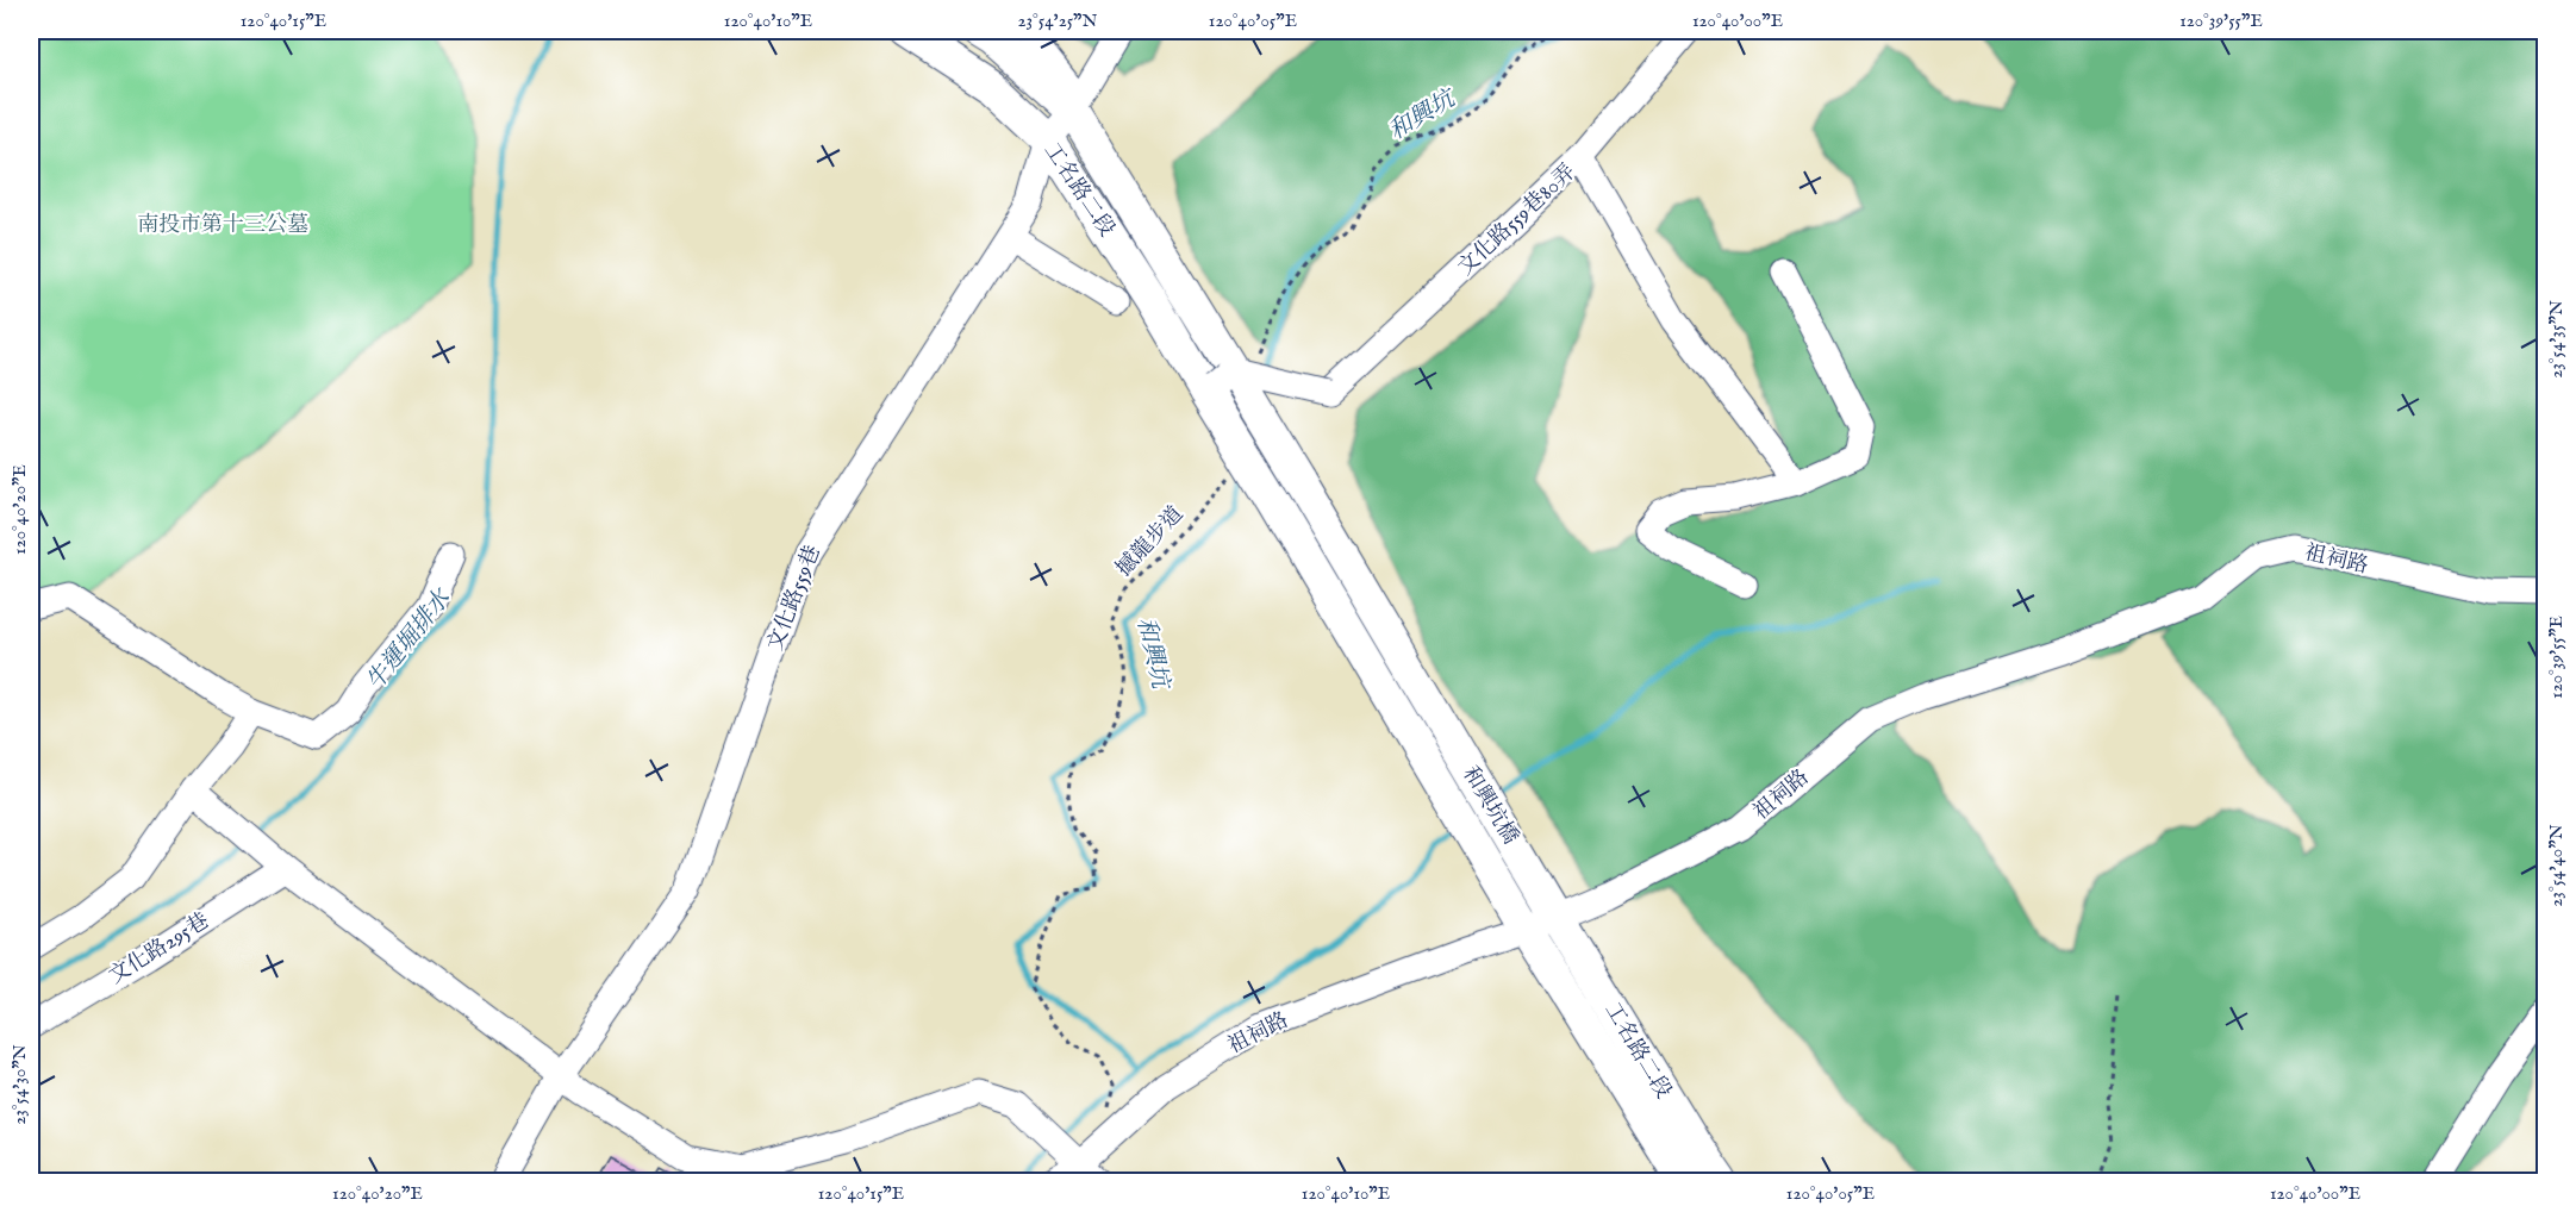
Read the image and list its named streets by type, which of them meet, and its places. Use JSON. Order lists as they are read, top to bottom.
{
  "streets": {
    "main road": ["工名路二段", "和興坑橋"],
    "lane": [
      "文化路559巷80弄",
      "祖祠路",
      "文化路559巷",
      "文化路295巷"
    ],
    "path": ["撼龍步道"]
  },
  "crossings": [
    ["工名路二段", "文化路559巷80弄"],
    ["工名路二段", "祖祠路"],
    ["工名路二段", "文化路559巷"],
    ["工名路二段", "和興坑橋"],
    ["撼龍步道", "祖祠路"],
    ["祖祠路", "和興坑橋"]
  ],
  "water": ["和興坑", "牛運堀排水"],
  "parks": ["南投市第十三公墓"],
  "coordinates": [
    "120°40'15\"E",
    "120°40'10\"E",
    "23°54'25\"N",
    "120°40'05\"E",
    "120°40'00\"E",
    "120°39'55\"E",
    "23°54'35\"N",
    "120°40'20\"E",
    "23°54'40\"N",
    "23°54'30\"N"
  ]
}
